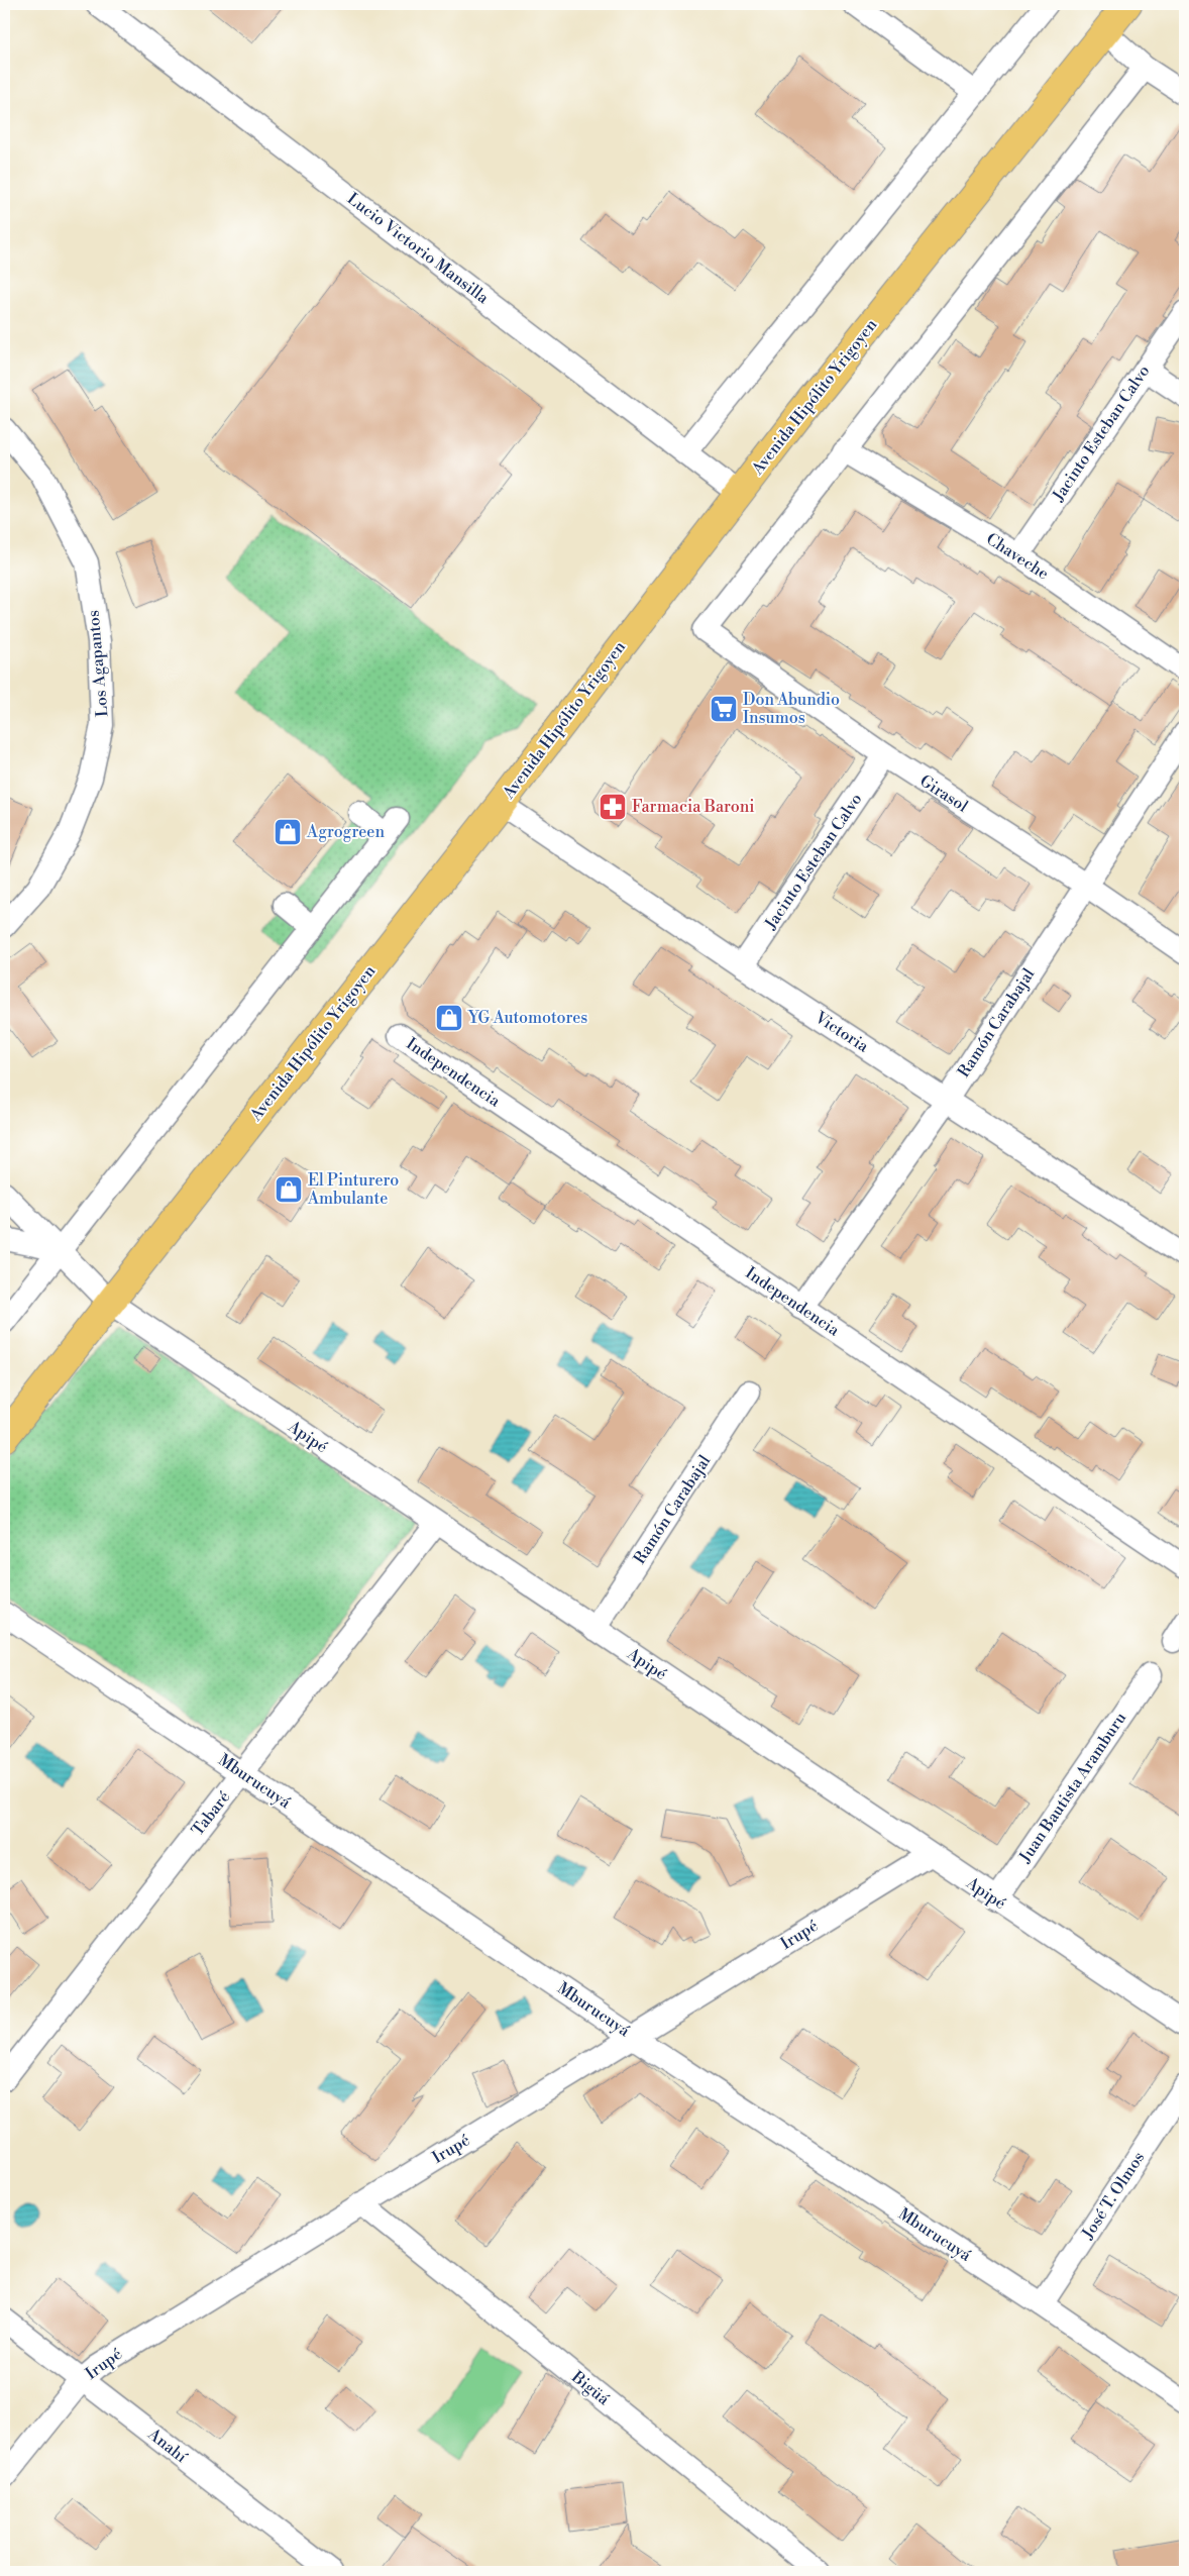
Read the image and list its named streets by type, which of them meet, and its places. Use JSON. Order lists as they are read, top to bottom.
{
  "streets": {
    "main road": ["Avenida Hipólito Yrigoyen"],
    "street": [
      "Lucio Victorio Mansilla",
      "Jacinto Esteban Calvo",
      "Chaveche",
      "Los Agapantos",
      "Girasol",
      "Ramón Carabajal",
      "Victoria",
      "Independencia",
      "Apipé",
      "Mburucuyá",
      "Juan Bautista Aramburu",
      "Tabaré",
      "Irupé",
      "José T. Olmos",
      "Bigüá",
      "Anahí"
    ]
  },
  "crossings": [
    ["Lucio Victorio Mansilla", "Avenida Hipólito Yrigoyen"],
    ["Avenida Hipólito Yrigoyen", "Victoria"],
    ["Avenida Hipólito Yrigoyen", "Apipé"],
    ["Jacinto Esteban Calvo", "Chaveche"],
    ["Jacinto Esteban Calvo", "Girasol"],
    ["Jacinto Esteban Calvo", "Victoria"],
    ["Chaveche", "Girasol"],
    ["Girasol", "Ramón Carabajal"],
    ["Ramón Carabajal", "Victoria"],
    ["Ramón Carabajal", "Independencia"],
    ["Ramón Carabajal", "Apipé"],
    ["Apipé", "Juan Bautista Aramburu"],
    ["Apipé", "Tabaré"],
    ["Apipé", "Irupé"],
    ["Mburucuyá", "Tabaré"],
    ["Mburucuyá", "Irupé"],
    ["Mburucuyá", "José T. Olmos"],
    ["Irupé", "Bigüá"],
    ["Irupé", "Anahí"]
  ],
  "places": {
    "supermarket": ["Don Abundio Insumos"],
    "pharmacy": ["Farmacia Baroni"],
    "shop": ["Agrogreen", "YG Automotores", "El Pinturero Ambulante"]
  }
}
